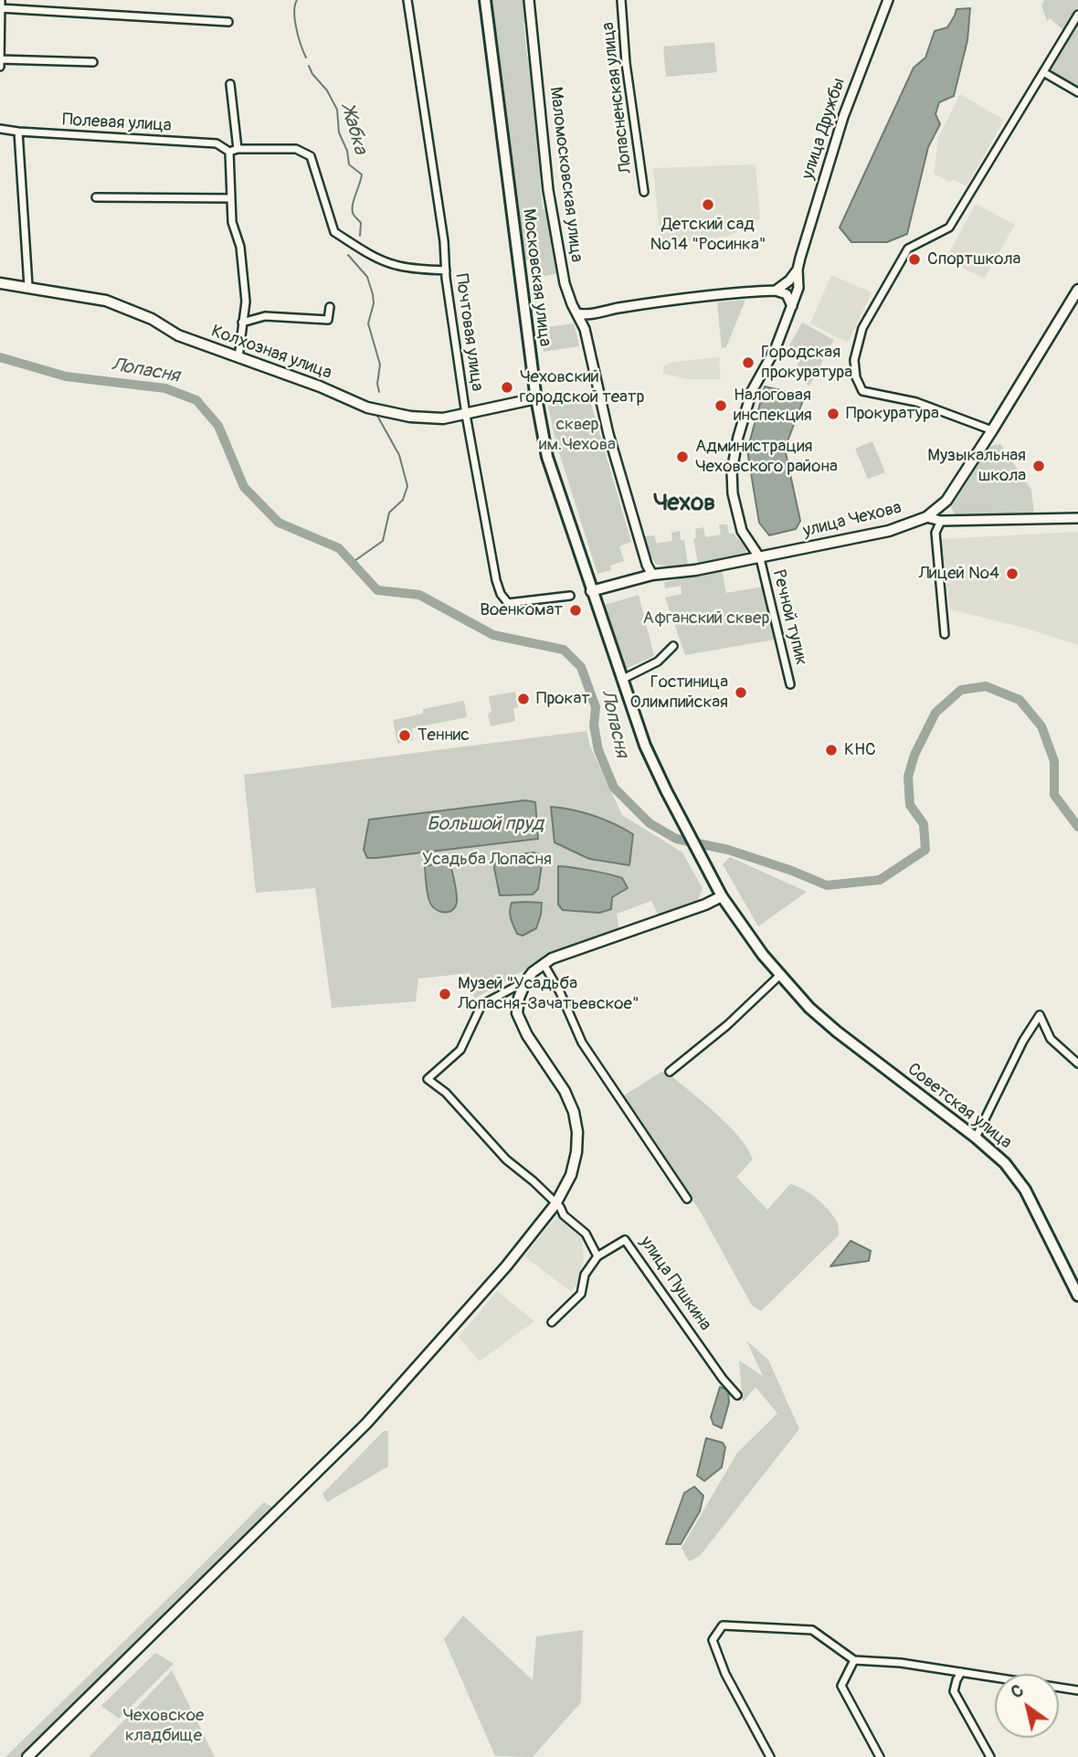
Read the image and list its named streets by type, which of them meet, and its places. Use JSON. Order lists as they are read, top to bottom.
{
  "streets": {
    "main road": [
      "Московская улица",
      "Колхозная улица",
      "улица Чехова",
      "Советская улица"
    ],
    "street": [
      "Лопасненская улица",
      "Полевая улица",
      "улица Дружбы",
      "Маломосковская улица",
      "Почтовая улица",
      "Речной тупик",
      "улица Пушкина"
    ]
  },
  "crossings": [
    ["улица Дружбы", "улица Чехова"],
    ["улица Дружбы", "Речной тупик"],
    ["Маломосковская улица", "Московская улица"],
    ["Московская улица", "Колхозная улица"],
    ["Московская улица", "улица Чехова"],
    ["Московская улица", "Советская улица"],
    ["Почтовая улица", "Колхозная улица"],
    ["улица Чехова", "Речной тупик"]
  ],
  "districts": ["Чехов"],
  "water": ["Жабка", "Лопасня", "Большой пруд"],
  "parks": [
    "сквер им.Чехова",
    "Афганский сквер",
    "Усадьба Лопасня",
    "Чеховское кладбище"
  ],
  "places": [
    "Детский сад №14 \"Росинка\"",
    "Спортшкола",
    "Городская прокуратура",
    "Чеховский городской театр",
    "Налоговая инспекция",
    "Прокуратура",
    "Администрация Чеховского района",
    "Музыкальная школа",
    "Лицей №4",
    "Военкомат",
    "Гостиница Олимпийская",
    "Прокат",
    "Теннис",
    "КНС",
    "Музей \"Усадьба Лопасня-Зачатьевское\""
  ],
  "north": "top left"
}
